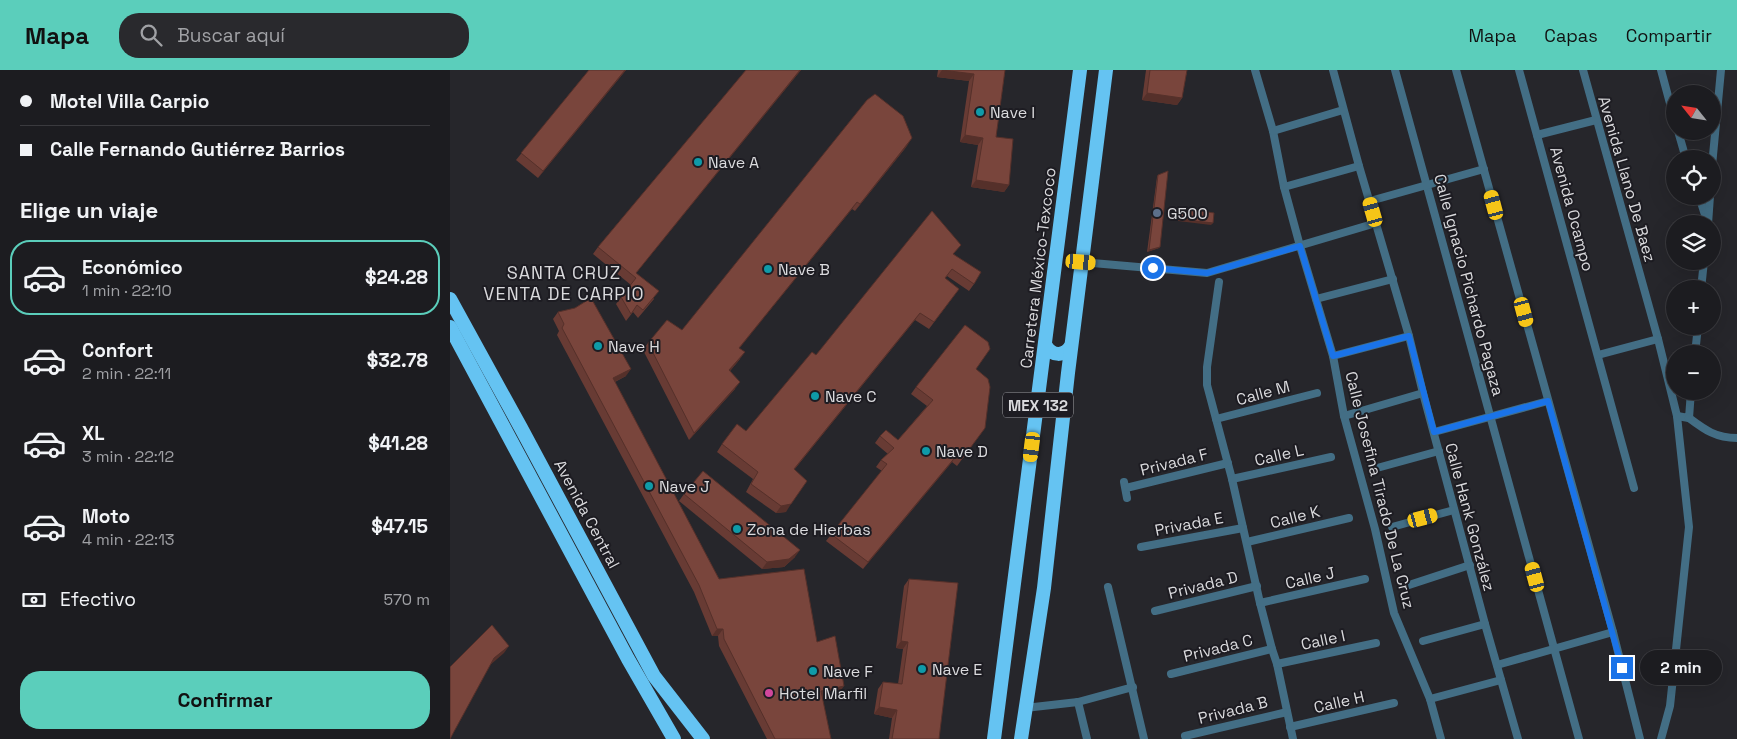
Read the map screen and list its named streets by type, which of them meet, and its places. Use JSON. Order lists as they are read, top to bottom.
{
  "streets": {
    "highway": ["Carretera México-Texcoco", "MEX 132", "Avenida Central"],
    "street": [
      "Avenida Llano De Baez",
      "Avenida Ocampo",
      "Calle Ignacio Pichardo Pagaza",
      "Calle M",
      "Calle L",
      "Privada F",
      "Calle Josefina Tirado De La Cruz",
      "Calle K",
      "Calle Hank González",
      "Privada E",
      "Calle J",
      "Privada D",
      "Calle I",
      "Privada C",
      "Calle H",
      "Privada B"
    ]
  },
  "districts": ["SANTA CRUZ VENTA DE CARPIO"],
  "places": [
    "Nave I",
    "Nave A",
    "G500",
    "Nave B",
    "Nave H",
    "Nave C",
    "Nave D",
    "Nave J",
    "Zona de Hierbas",
    "Nave E",
    "Nave F",
    "Hotel Marfil"
  ],
  "north": "top left",
  "page": {
    "header": "Mapa",
    "search": "Buscar aquí",
    "nav": ["Mapa", "Capas", "Compartir"],
    "banner": ["Motel Villa Carpio", "Calle Fernando Gutiérrez Barrios"],
    "map_buttons": ["+", "−"],
    "heading": "Elige un viaje",
    "list": [
      {
        "name": "Económico",
        "note": "1 min · 22:10",
        "value": "$24.28"
      },
      {
        "name": "Confort",
        "note": "2 min · 22:11",
        "value": "$32.78"
      },
      {
        "name": "XL",
        "note": "3 min · 22:12",
        "value": "$41.28"
      },
      {
        "name": "Moto",
        "note": "4 min · 22:13",
        "value": "$47.15"
      }
    ],
    "pay": ["Efectivo", "570 m"],
    "bubble": "2 min",
    "buttons": "Confirmar"
  }
}
